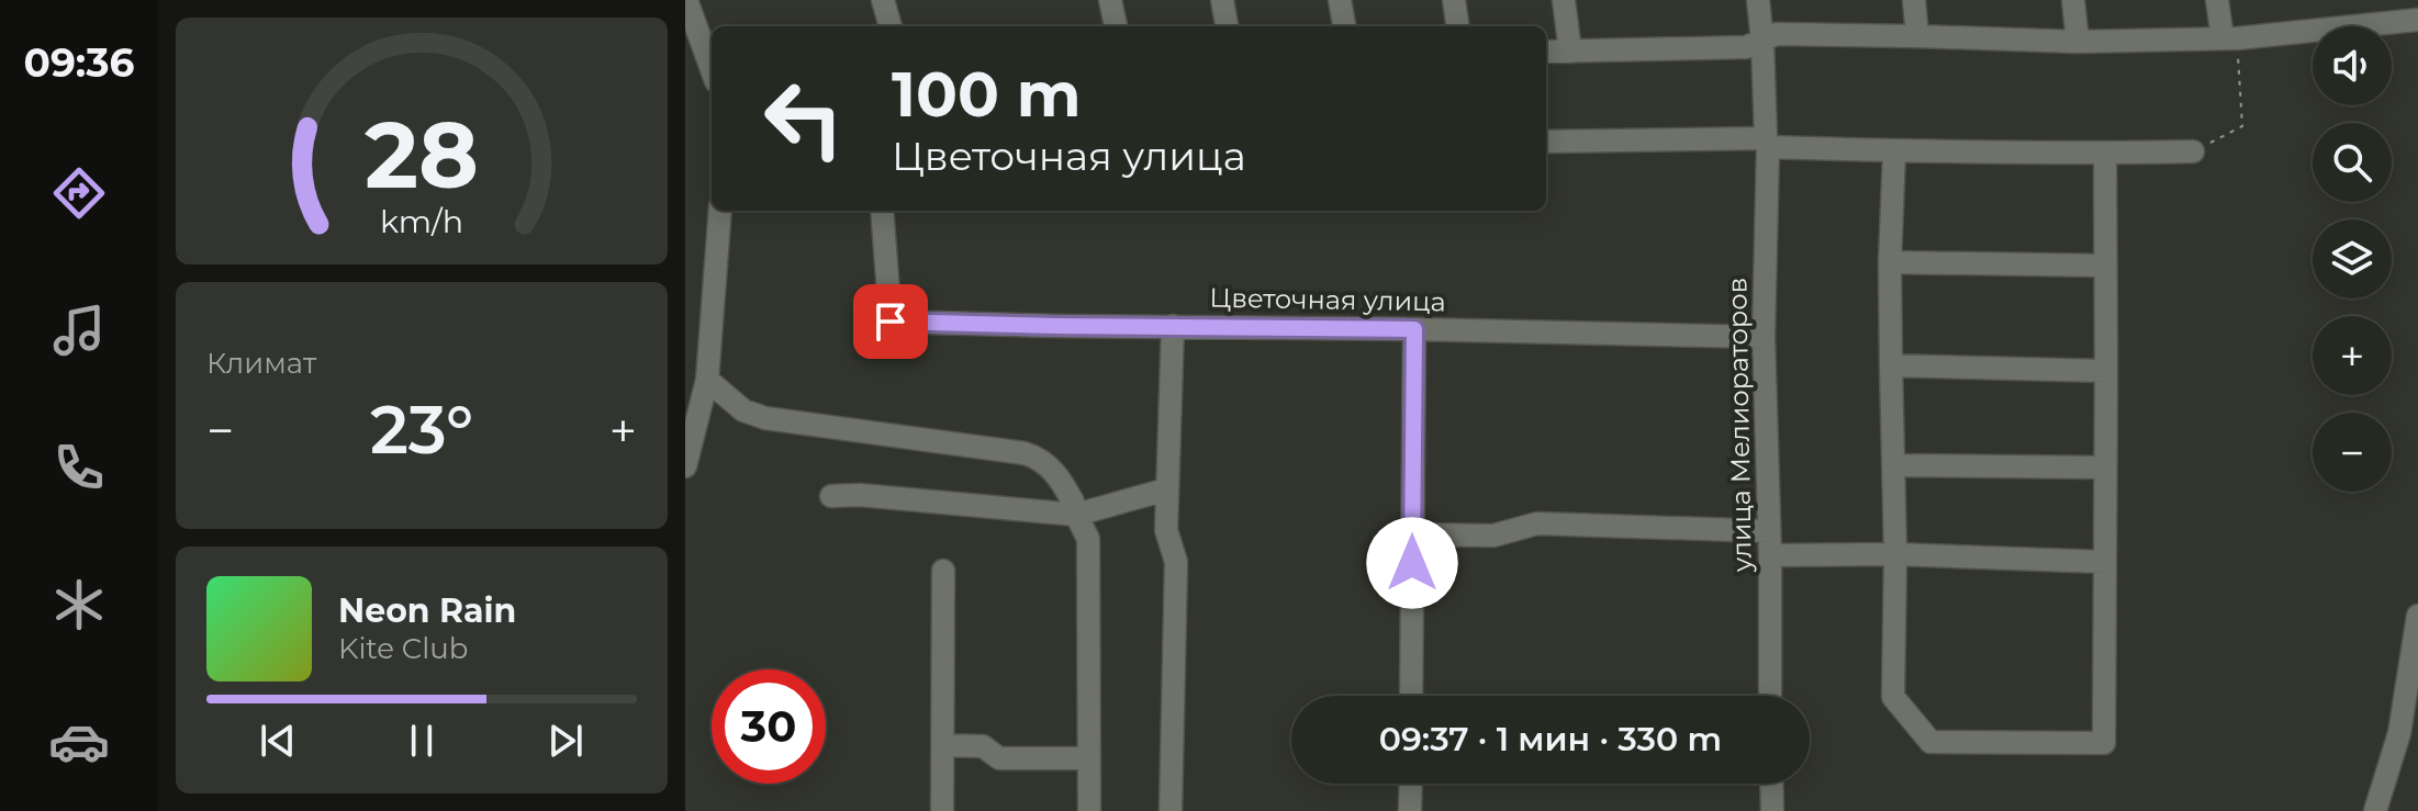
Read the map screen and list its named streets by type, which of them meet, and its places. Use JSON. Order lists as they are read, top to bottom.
{
  "streets": {
    "street": ["Цветочная улица", "улица Мелиораторов"]
  },
  "crossings": [
    ["Цветочная улица", "улица Мелиораторов"]
  ],
  "page": {
    "tabs": "09:36",
    "map_buttons": ["+", "−"],
    "turn": ["100 m", "Цветочная улица"],
    "tile": "Климат",
    "heat": ["−", "23°", "+"],
    "song": ["Neon Rain", "Kite Club"],
    "limit": "30",
    "trip": "09:37 · 1 мин · 330 m",
    "gauge": ["28", "km/h"]
  }
}
